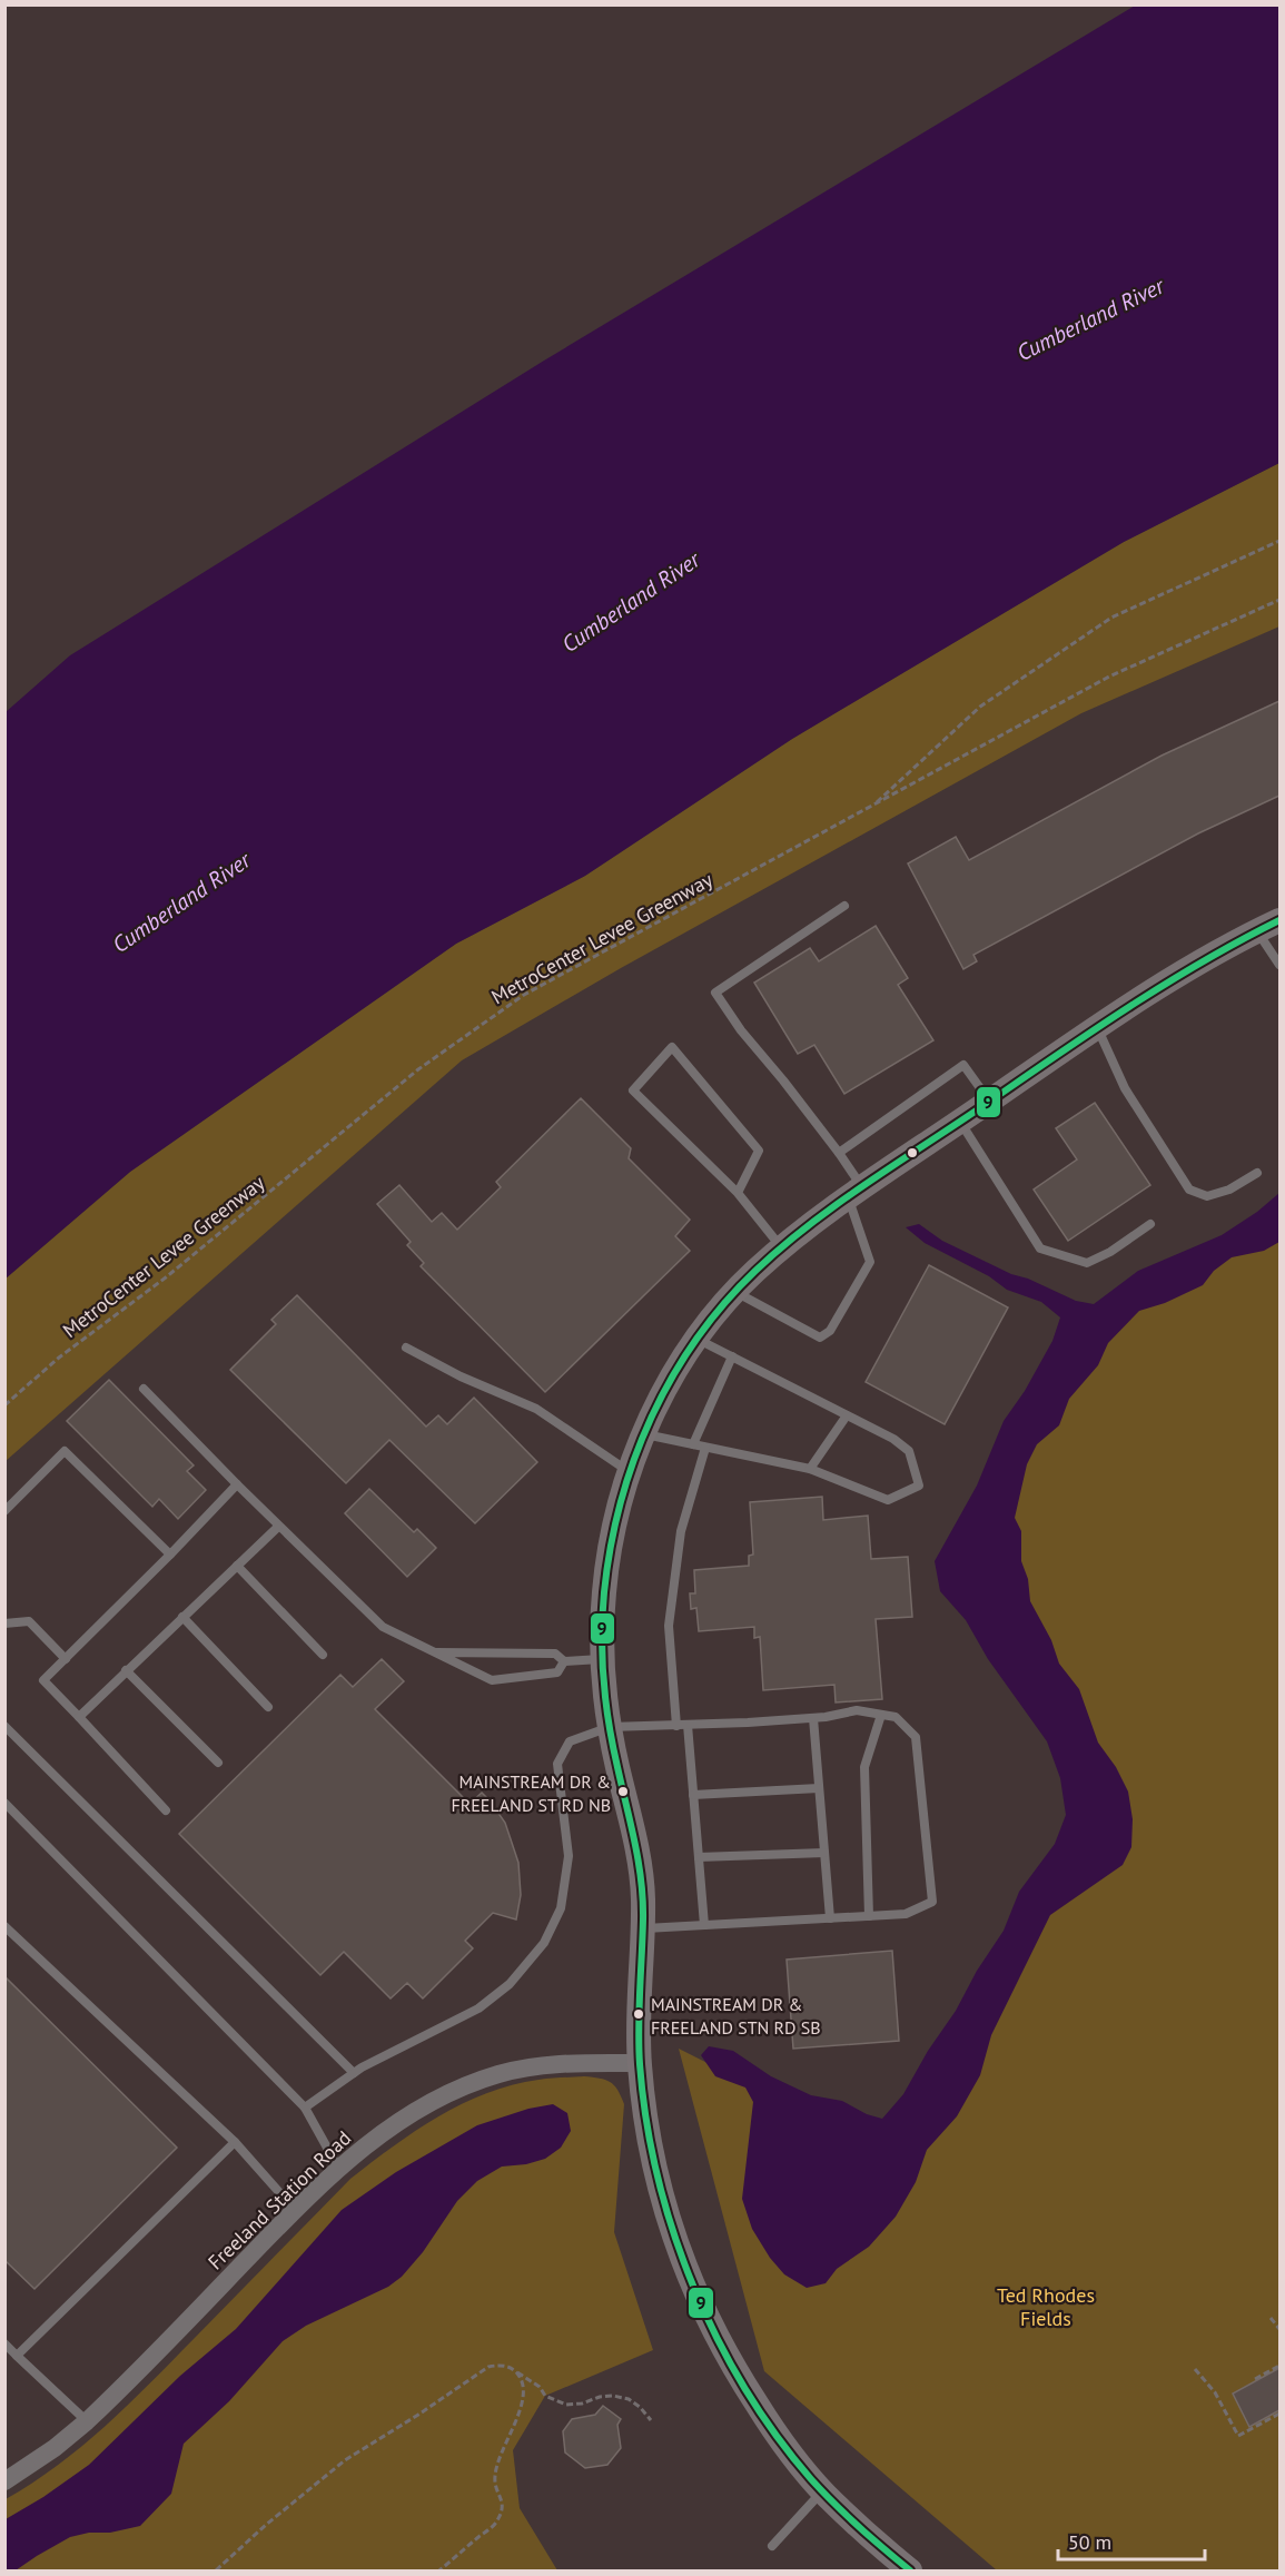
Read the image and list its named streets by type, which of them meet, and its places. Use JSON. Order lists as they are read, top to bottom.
{
  "streets": {
    "street": ["Freeland Station Road"],
    "path": ["MetroCenter Levee Greenway"]
  },
  "water": ["Cumberland River"],
  "parks": ["Ted Rhodes Fields"],
  "places": ["MAINSTREAM DR & FREELAND ST RD NB", "MAINSTREAM DR & FREELAND STN RD SB"],
  "lines": ["transit line 9"],
  "scale_bar": "50 m"
}
